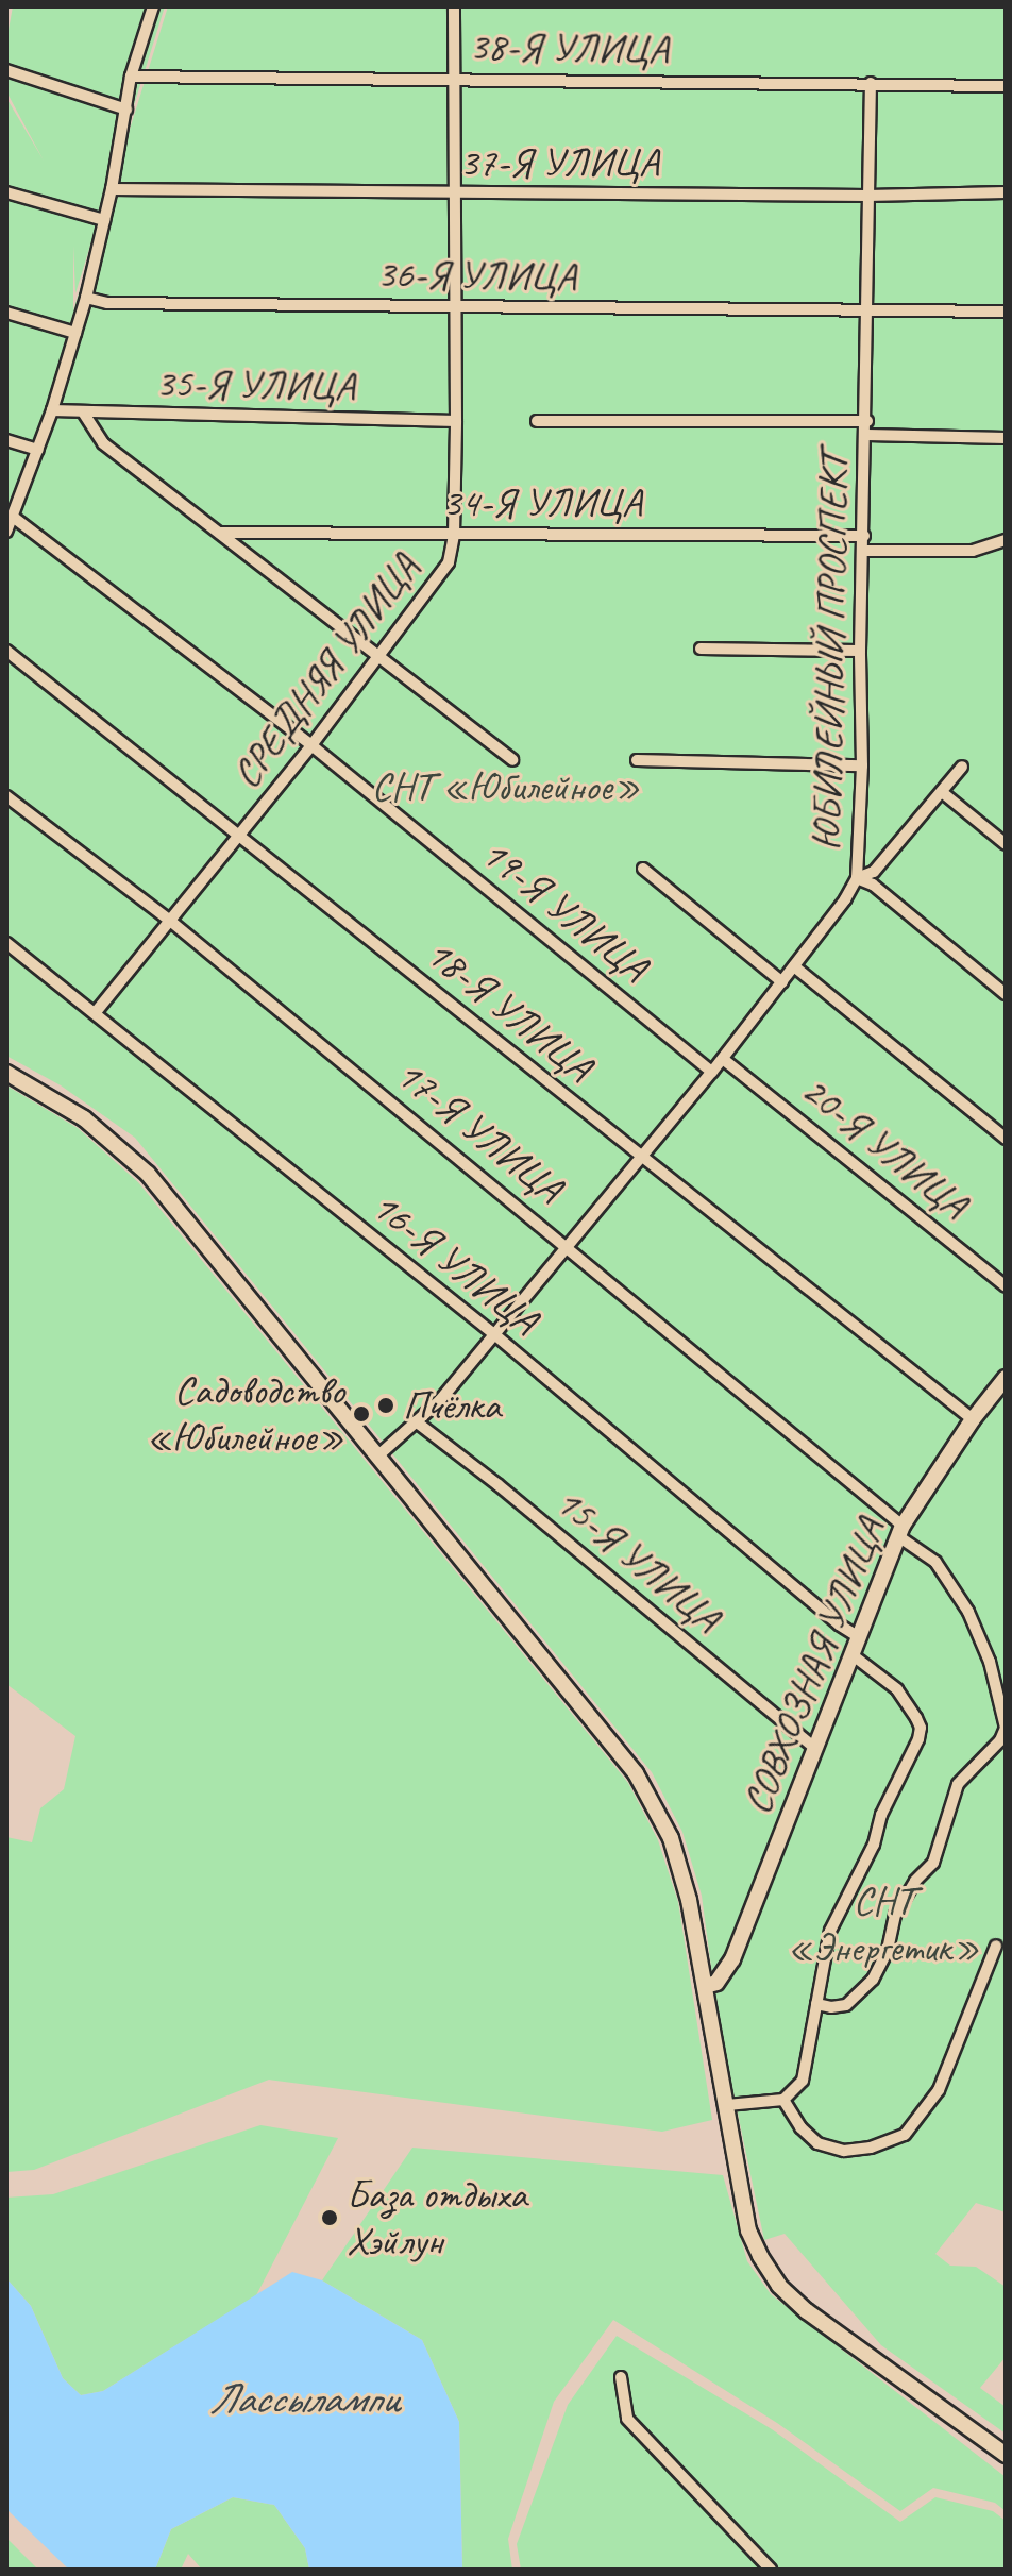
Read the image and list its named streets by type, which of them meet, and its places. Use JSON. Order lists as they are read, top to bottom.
{
  "streets": {
    "main road": ["СОВХОЗНАЯ УЛИЦА"],
    "street": [
      "38-Я УЛИЦА",
      "37-Я УЛИЦА",
      "36-Я УЛИЦА",
      "35-Я УЛИЦА",
      "34-Я УЛИЦА",
      "ЮБИЛЕЙНЫЙ ПРОСПЕКТ",
      "СРЕДНЯЯ УЛИЦА",
      "19-Я УЛИЦА",
      "18-Я УЛИЦА",
      "17-Я УЛИЦА",
      "20-Я УЛИЦА",
      "16-Я УЛИЦА",
      "15-Я УЛИЦА"
    ]
  },
  "crossings": [
    ["38-Я УЛИЦА", "ЮБИЛЕЙНЫЙ ПРОСПЕКТ"],
    ["38-Я УЛИЦА", "СРЕДНЯЯ УЛИЦА"],
    ["37-Я УЛИЦА", "ЮБИЛЕЙНЫЙ ПРОСПЕКТ"],
    ["37-Я УЛИЦА", "СРЕДНЯЯ УЛИЦА"],
    ["36-Я УЛИЦА", "ЮБИЛЕЙНЫЙ ПРОСПЕКТ"],
    ["36-Я УЛИЦА", "СРЕДНЯЯ УЛИЦА"],
    ["35-Я УЛИЦА", "СРЕДНЯЯ УЛИЦА"],
    ["34-Я УЛИЦА", "ЮБИЛЕЙНЫЙ ПРОСПЕКТ"],
    ["34-Я УЛИЦА", "СРЕДНЯЯ УЛИЦА"],
    ["ЮБИЛЕЙНЫЙ ПРОСПЕКТ", "19-Я УЛИЦА"],
    ["ЮБИЛЕЙНЫЙ ПРОСПЕКТ", "18-Я УЛИЦА"],
    ["ЮБИЛЕЙНЫЙ ПРОСПЕКТ", "17-Я УЛИЦА"],
    ["ЮБИЛЕЙНЫЙ ПРОСПЕКТ", "20-Я УЛИЦА"],
    ["ЮБИЛЕЙНЫЙ ПРОСПЕКТ", "16-Я УЛИЦА"],
    ["ЮБИЛЕЙНЫЙ ПРОСПЕКТ", "15-Я УЛИЦА"],
    ["СРЕДНЯЯ УЛИЦА", "19-Я УЛИЦА"],
    ["СРЕДНЯЯ УЛИЦА", "18-Я УЛИЦА"],
    ["СРЕДНЯЯ УЛИЦА", "17-Я УЛИЦА"],
    ["СРЕДНЯЯ УЛИЦА", "16-Я УЛИЦА"],
    ["18-Я УЛИЦА", "СОВХОЗНАЯ УЛИЦА"],
    ["17-Я УЛИЦА", "СОВХОЗНАЯ УЛИЦА"],
    ["16-Я УЛИЦА", "СОВХОЗНАЯ УЛИЦА"],
    ["15-Я УЛИЦА", "СОВХОЗНАЯ УЛИЦА"]
  ],
  "water": ["Лассылампи"],
  "parks": ["СНТ «Юбилейное»", "СНТ «Энергетик»"],
  "places": ["Пчёлка", "Садоводство «Юбилейное»", "База отдыха Хэйлун"]
}
